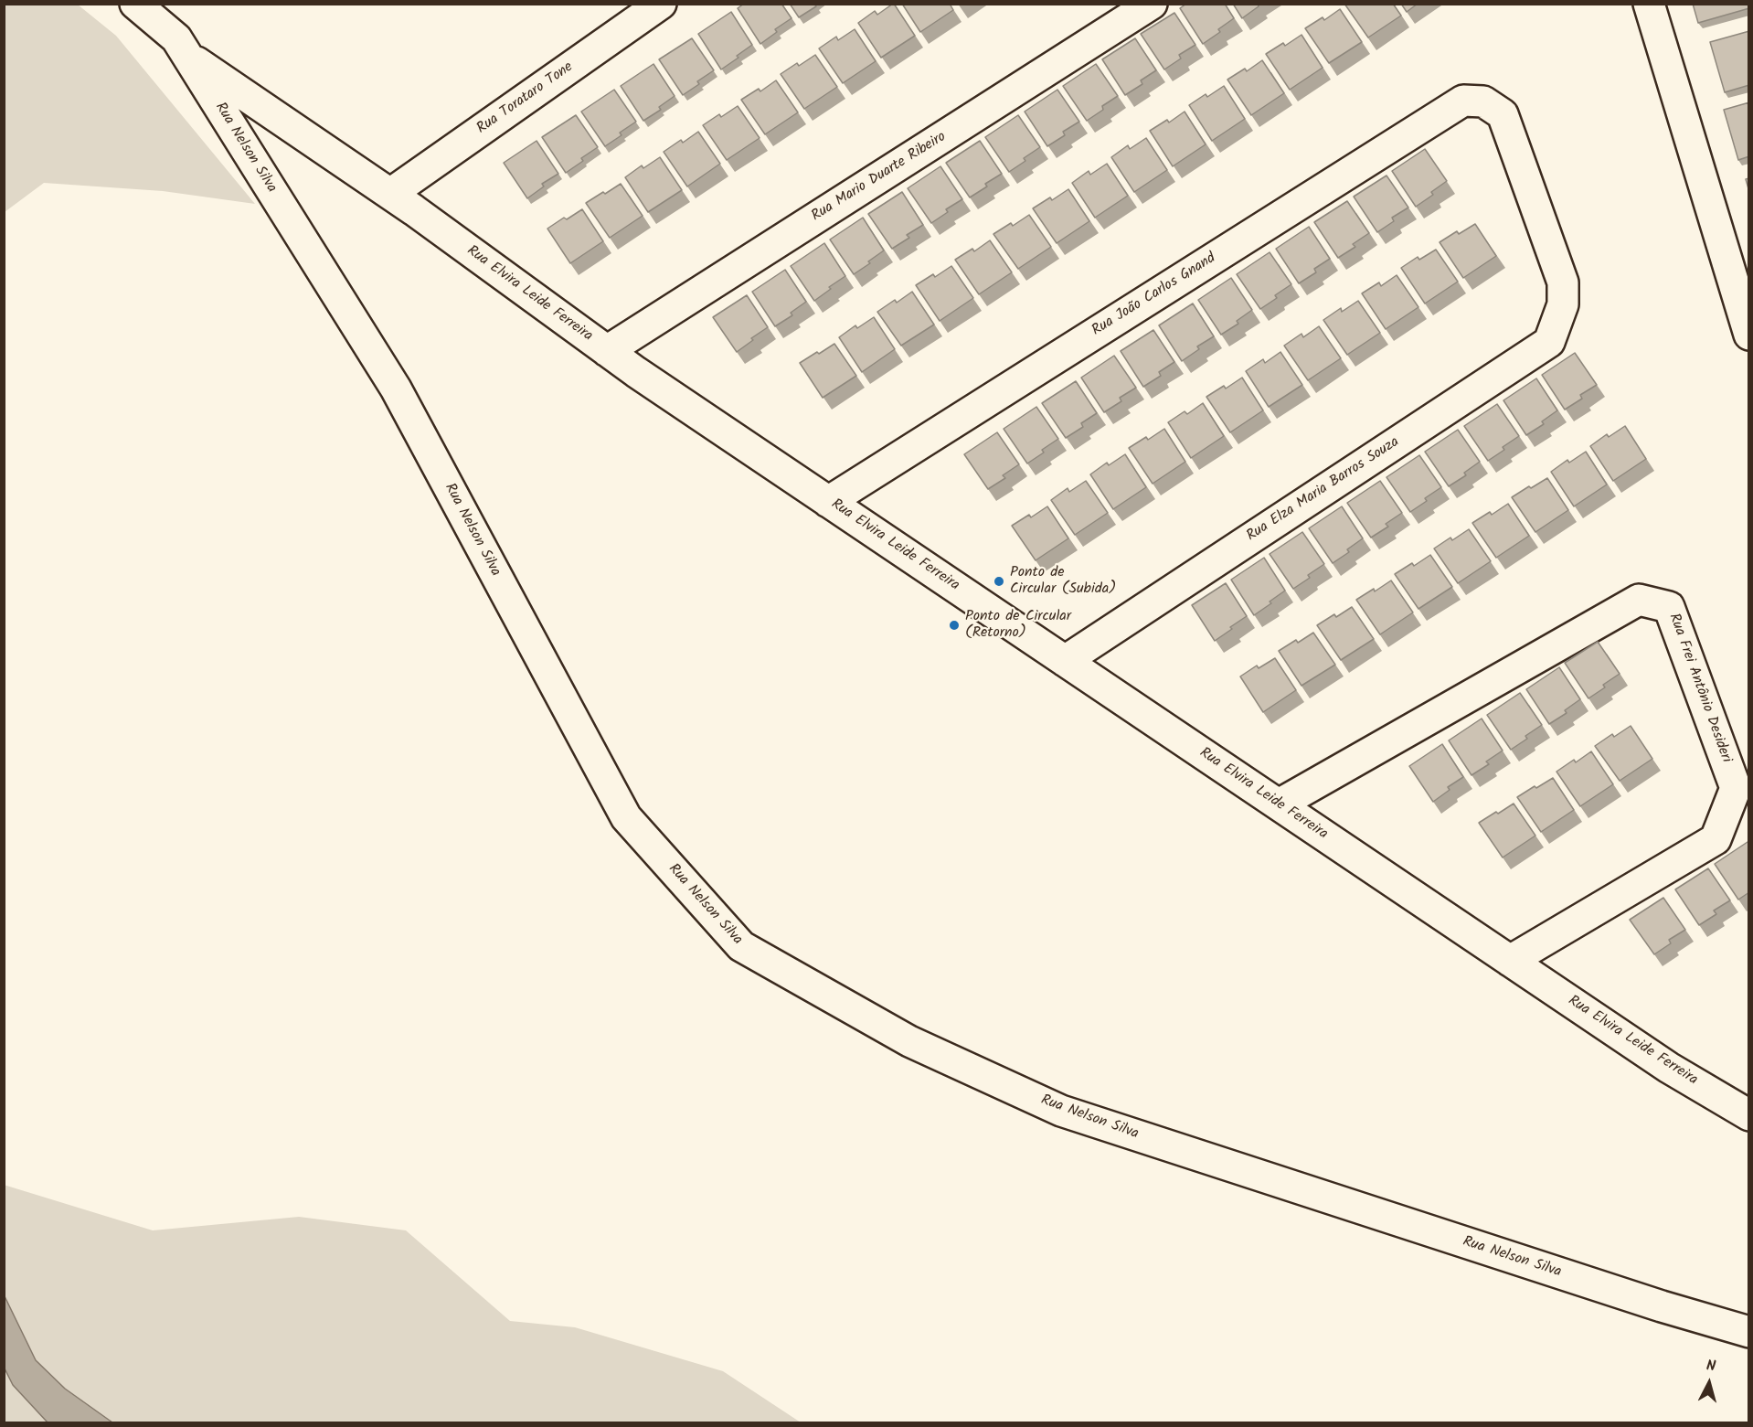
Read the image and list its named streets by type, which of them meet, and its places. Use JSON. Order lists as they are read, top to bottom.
{
  "streets": {
    "street": [
      "Rua Torataro Tone",
      "Rua Nelson Silva",
      "Rua Mario Duarte Ribeiro",
      "Rua Elvira Leide Ferreira",
      "Rua João Carlos Gnand",
      "Rua Elza Maria Barros Souza",
      "Rua Frei Antônio Desideri"
    ]
  },
  "crossings": [
    ["Rua Torataro Tone", "Rua Elvira Leide Ferreira"],
    ["Rua Nelson Silva", "Rua Elvira Leide Ferreira"],
    ["Rua Mario Duarte Ribeiro", "Rua Elvira Leide Ferreira"],
    ["Rua Elvira Leide Ferreira", "Rua João Carlos Gnand"],
    ["Rua Elvira Leide Ferreira", "Rua Elza Maria Barros Souza"],
    ["Rua Elvira Leide Ferreira", "Rua Frei Antônio Desideri"],
    ["Rua João Carlos Gnand", "Rua Elza Maria Barros Souza"]
  ],
  "places": ["Ponto de Circular (Subida)", "Ponto de Circular (Retorno)"],
  "north": "top"
}
